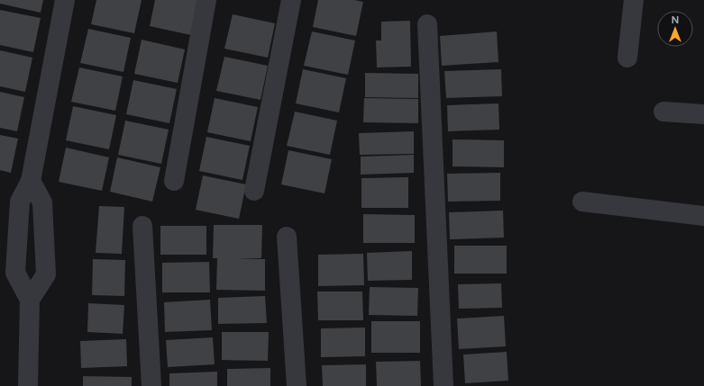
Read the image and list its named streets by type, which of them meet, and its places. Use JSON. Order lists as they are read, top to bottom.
{
  "north": "top"
}
